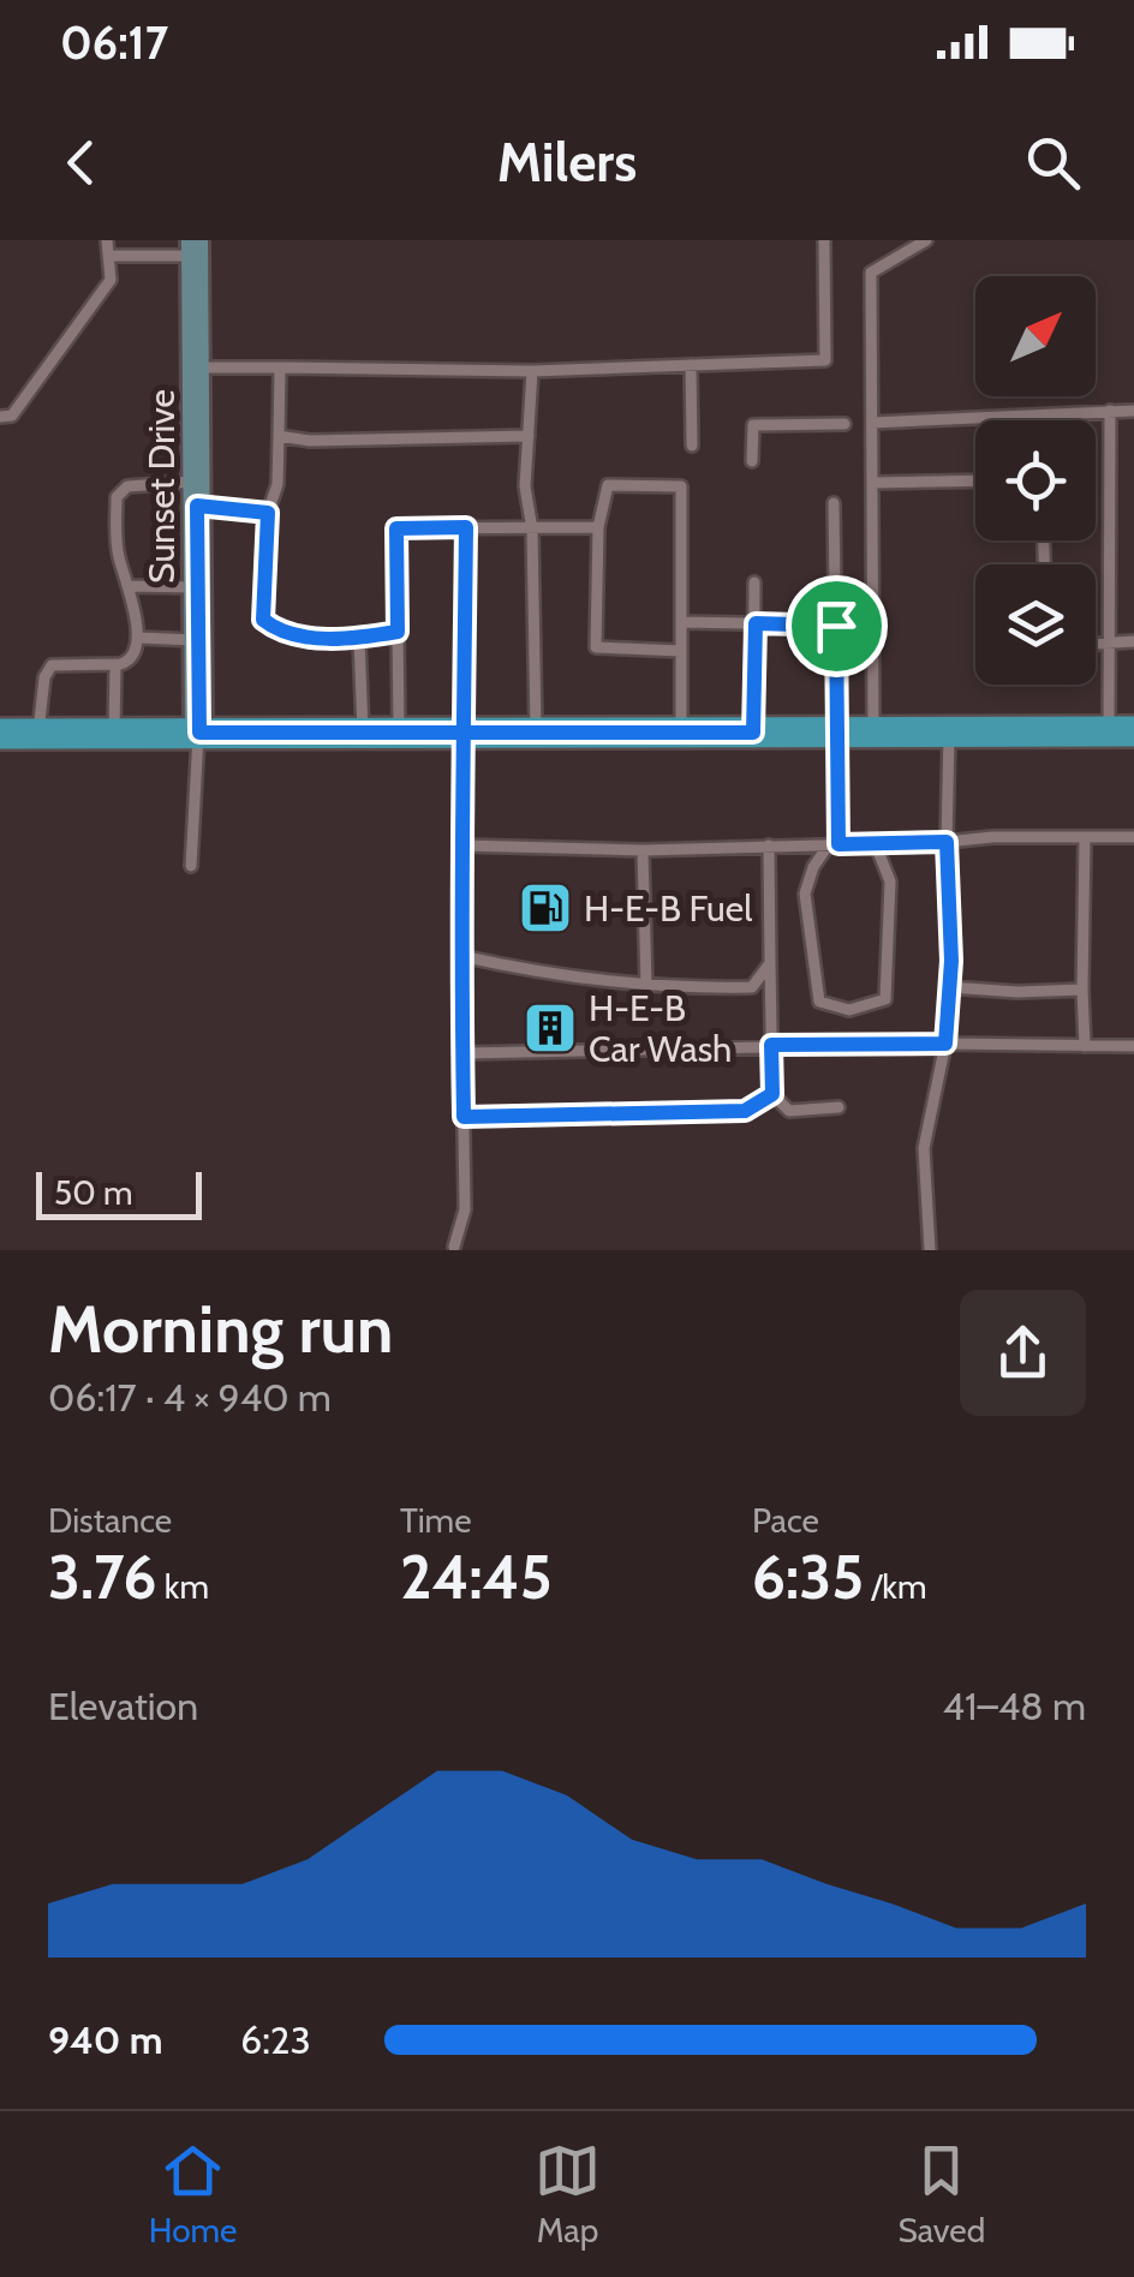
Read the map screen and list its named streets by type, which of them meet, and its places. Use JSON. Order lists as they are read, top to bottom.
{
  "streets": {
    "street": ["Sunset Drive"]
  },
  "places": {
    "fuel station": ["H-E-B Fuel"],
    "building": ["H-E-B Car Wash"]
  },
  "scale_bar": "50 m",
  "north": "top right",
  "page": {
    "status": "06:17",
    "header": "Milers",
    "scale": "50 m",
    "heading": ["Morning run", "06:17 · 4 × 940 m"],
    "stats": [
      ["Distance", "3.76 km"],
      ["Time", "24:45"],
      ["Pace", "6:35 /km"]
    ],
    "chart": ["Elevation", "41–48 m"],
    "list": [
      {
        "name": "940 m",
        "note": "6:23"
      }
    ],
    "tabs": ["Home", "Map", "Saved"]
  }
}
